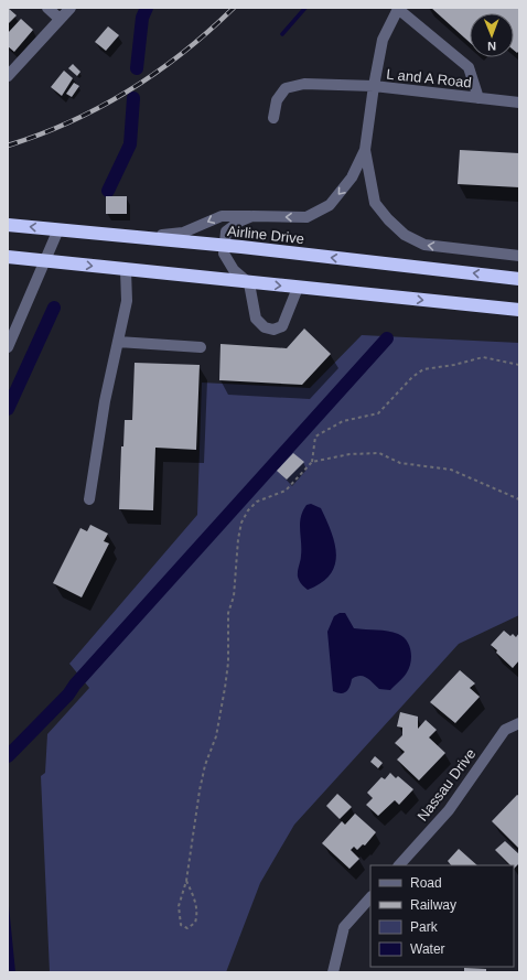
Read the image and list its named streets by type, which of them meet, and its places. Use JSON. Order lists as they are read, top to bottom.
{
  "streets": {
    "highway": ["Airline Drive"],
    "street": ["L and A Road", "Nassau Drive"]
  },
  "legend": [
    "Road",
    "Railway",
    "Park",
    "Water"
  ],
  "north": "bottom"
}
